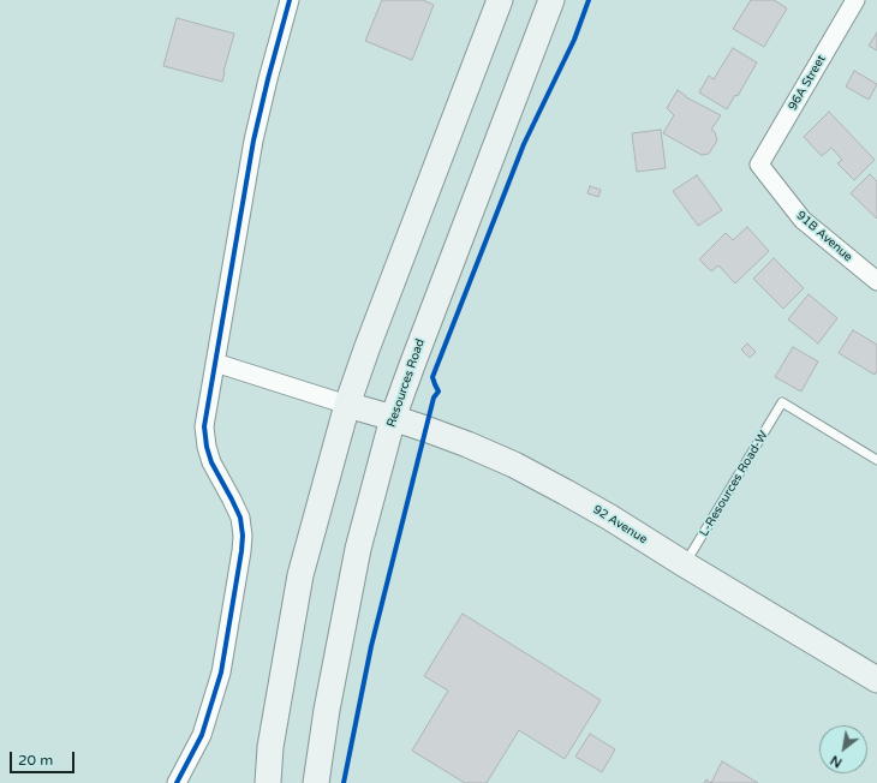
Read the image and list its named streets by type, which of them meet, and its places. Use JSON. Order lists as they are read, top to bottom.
{
  "streets": {
    "main road": ["Resources Road", "92 Avenue"],
    "street": ["96A Street", "91B Avenue"],
    "lane": ["L-Resources Road-W"]
  },
  "crossings": [
    ["96A Street", "91B Avenue"],
    ["Resources Road", "92 Avenue"],
    ["L-Resources Road-W", "92 Avenue"]
  ],
  "scale_bar": "20 m",
  "north": "bottom left"
}
